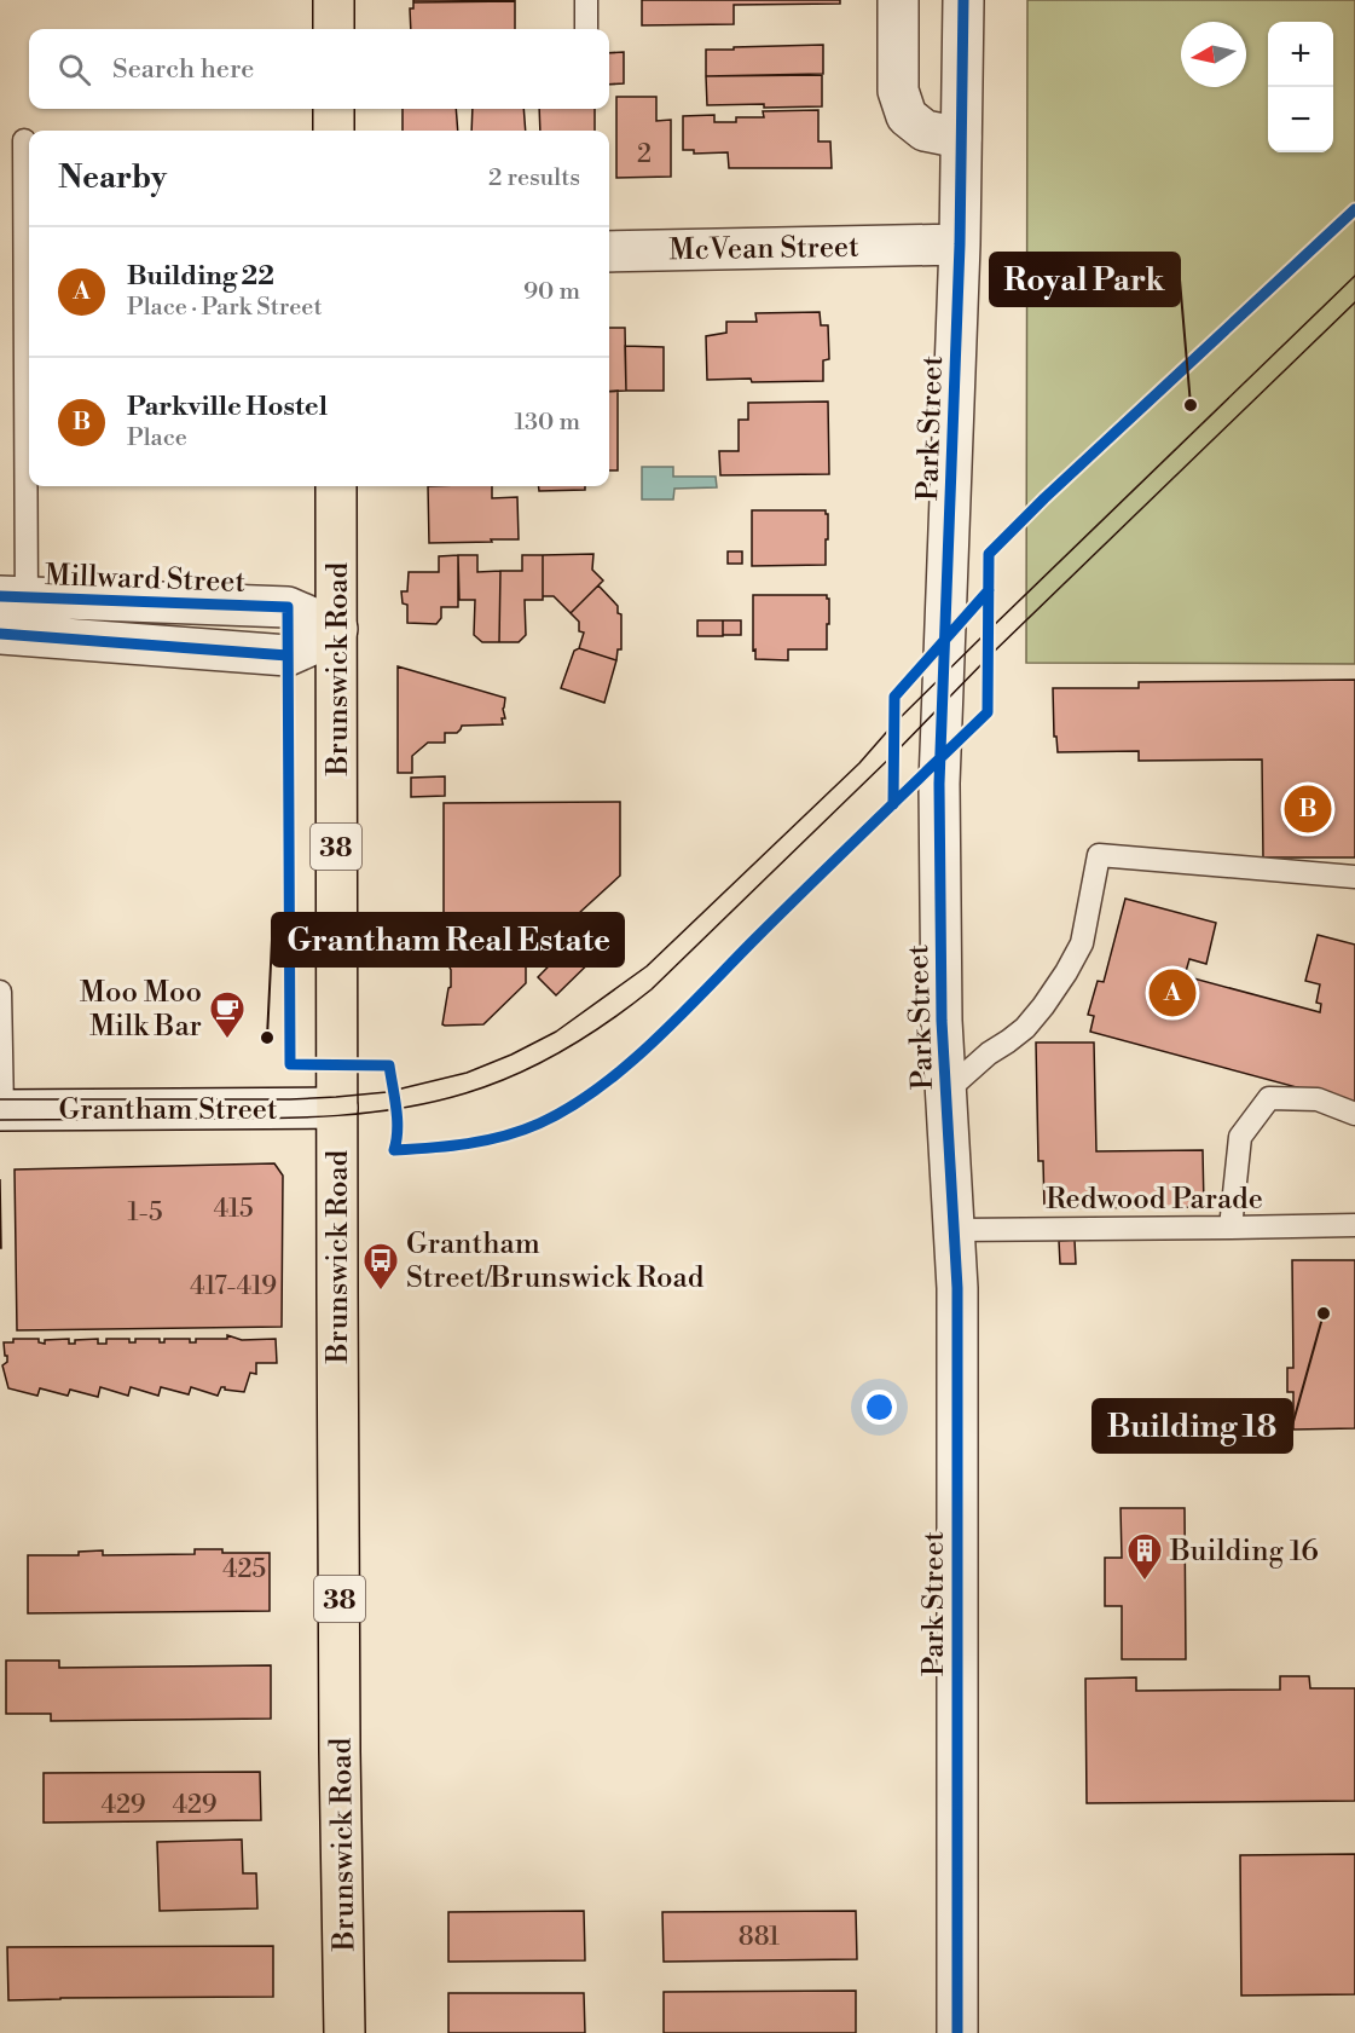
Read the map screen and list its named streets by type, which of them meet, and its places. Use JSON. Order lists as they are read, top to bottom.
{
  "streets": {
    "main road": ["Brunswick Road", "38"],
    "street": [
      "McVean Street",
      "Park Street",
      "Millward Street",
      "Grantham Street"
    ],
    "lane": ["Redwood Parade"]
  },
  "crossings": [
    ["McVean Street", "Park Street"],
    ["Park Street", "Redwood Parade"],
    ["Millward Street", "Brunswick Road"],
    ["Brunswick Road", "Grantham Street"]
  ],
  "places": {
    "other": ["Royal Park", "Grantham Real Estate", "Building 18"],
    "cafe": ["Moo Moo Milk Bar"],
    "bus stop": ["Grantham Street/Brunswick Road"],
    "building": ["Building 16"]
  },
  "house_numbers": [
    "2",
    "415",
    "1-5",
    "417-419",
    "425",
    "429",
    "429",
    "881"
  ],
  "north": "left",
  "page": {
    "map_buttons": ["+", "−"],
    "search": "Search here",
    "heading": ["Nearby", "2 results"],
    "list": [
      {
        "mark": "A",
        "name": "Building 22",
        "note": "Place · Park Street",
        "value": "90 m"
      },
      {
        "mark": "B",
        "name": "Parkville Hostel",
        "note": "Place",
        "value": "130 m"
      }
    ],
    "pins": ["B", "A"]
  }
}
